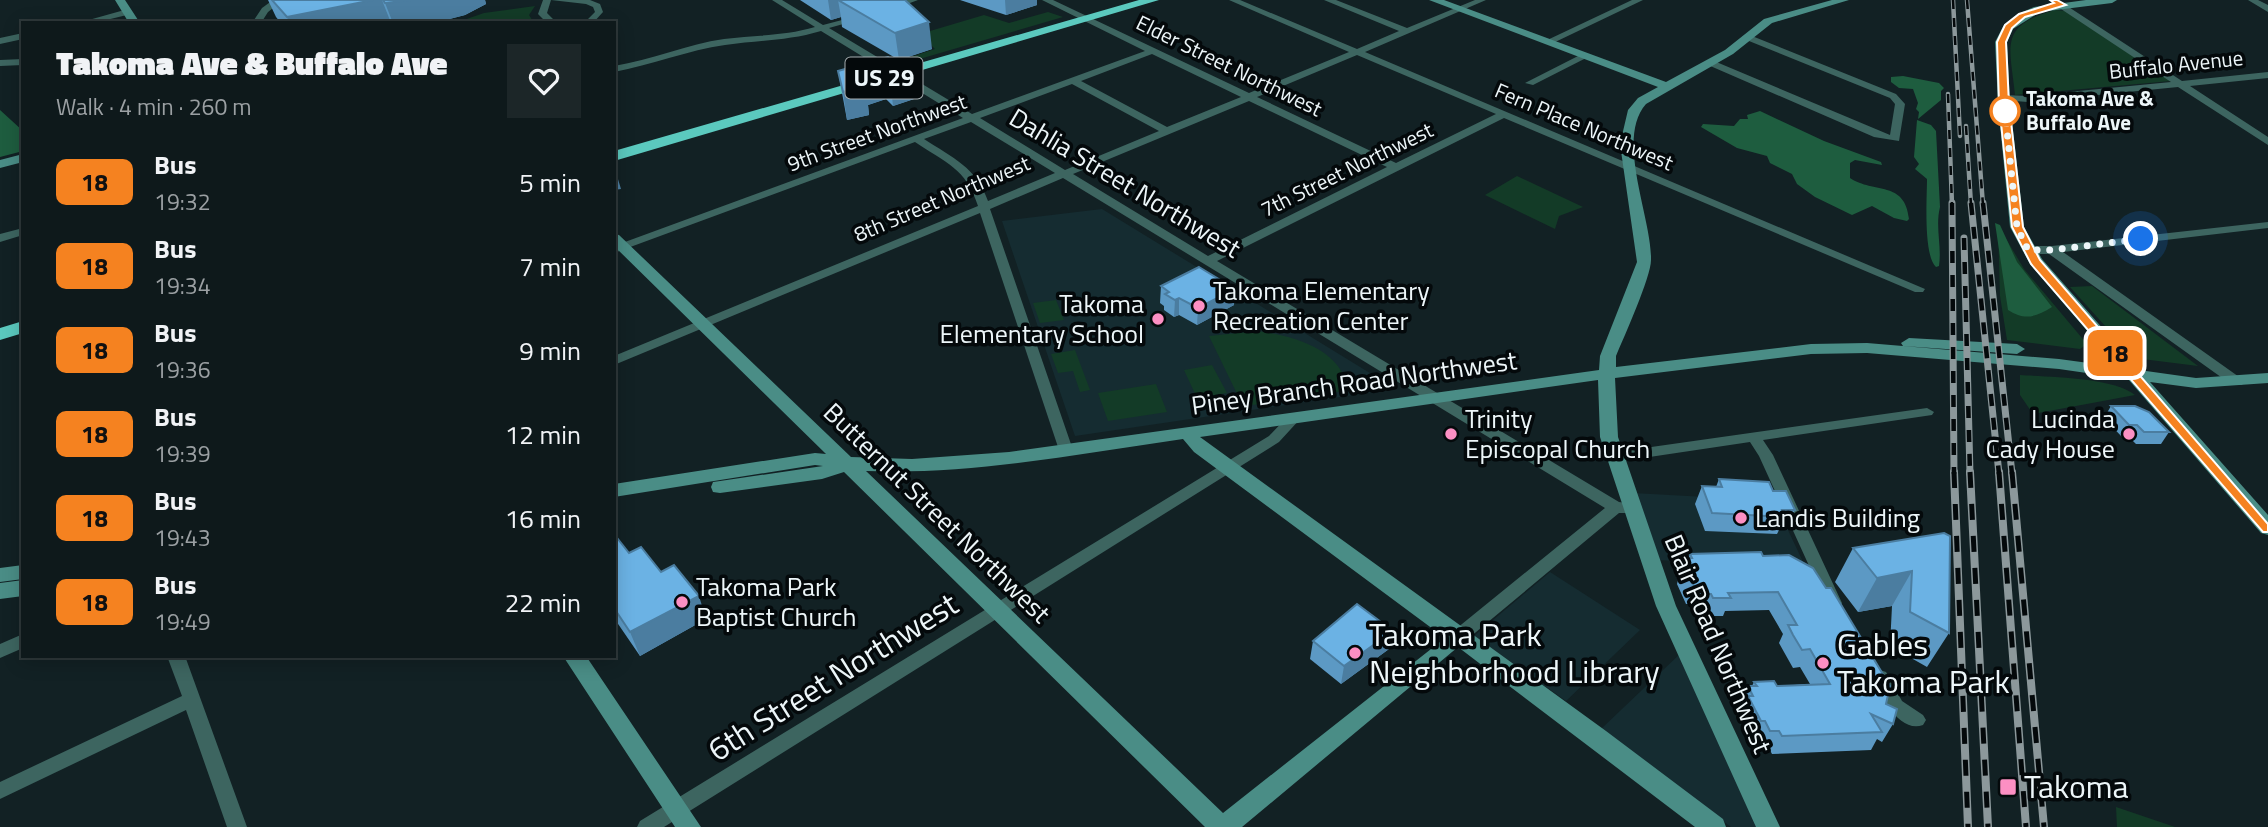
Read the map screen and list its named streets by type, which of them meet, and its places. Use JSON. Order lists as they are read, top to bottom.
{
  "streets": {
    "highway": ["US 29"],
    "street": [
      "Buffalo Avenue",
      "Elder Street Northwest",
      "Fern Place Northwest",
      "9th Street Northwest",
      "7th Street Northwest",
      "Dahlia Street Northwest",
      "8th Street Northwest",
      "Piney Branch Road Northwest",
      "Butternut Street Northwest",
      "Blair Road Northwest",
      "6th Street Northwest"
    ]
  },
  "crossings": [
    ["Elder Street Northwest", "US 29"],
    ["Elder Street Northwest", "9th Street Northwest"],
    ["Elder Street Northwest", "7th Street Northwest"],
    ["Elder Street Northwest", "8th Street Northwest"],
    ["US 29", "Dahlia Street Northwest"],
    ["Fern Place Northwest", "7th Street Northwest"],
    ["Fern Place Northwest", "8th Street Northwest"],
    ["Fern Place Northwest", "Blair Road Northwest"],
    ["9th Street Northwest", "Dahlia Street Northwest"],
    ["9th Street Northwest", "Butternut Street Northwest"],
    ["7th Street Northwest", "Dahlia Street Northwest"],
    ["Dahlia Street Northwest", "8th Street Northwest"],
    ["Dahlia Street Northwest", "Piney Branch Road Northwest"],
    ["Dahlia Street Northwest", "Blair Road Northwest"],
    ["8th Street Northwest", "Butternut Street Northwest"],
    ["Piney Branch Road Northwest", "Butternut Street Northwest"],
    ["Piney Branch Road Northwest", "Blair Road Northwest"],
    ["Piney Branch Road Northwest", "6th Street Northwest"],
    ["Butternut Street Northwest", "6th Street Northwest"]
  ],
  "places": {
    "other": [
      "Takoma Ave & Buffalo Ave",
      "Takoma Elementary Recreation Center",
      "Takoma Elementary School",
      "Trinity Episcopal Church",
      "Lucinda Cady House",
      "Landis Building",
      "Takoma Park Baptist Church",
      "Takoma Park Neighborhood Library",
      "Gables Takoma Park"
    ],
    "transit": ["Takoma"]
  },
  "lines": ["bus line 18"],
  "page": {
    "on_map": "18",
    "heading": ["Takoma Ave & Buffalo Ave", "Walk · 4 min · 260 m"],
    "list": [
      {
        "mark": "18",
        "name": "Bus",
        "note": "19:32",
        "value": "5 min"
      },
      {
        "mark": "18",
        "name": "Bus",
        "note": "19:34",
        "value": "7 min"
      },
      {
        "mark": "18",
        "name": "Bus",
        "note": "19:36",
        "value": "9 min"
      },
      {
        "mark": "18",
        "name": "Bus",
        "note": "19:39",
        "value": "12 min"
      },
      {
        "mark": "18",
        "name": "Bus",
        "note": "19:43",
        "value": "16 min"
      },
      {
        "mark": "18",
        "name": "Bus",
        "note": "19:49",
        "value": "22 min"
      }
    ]
  }
}
